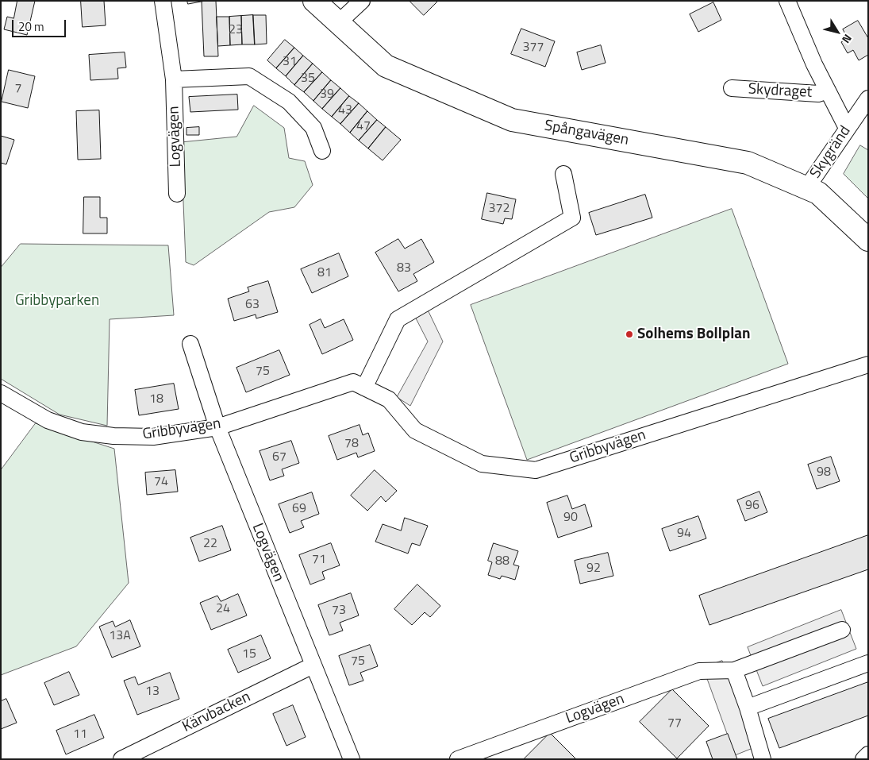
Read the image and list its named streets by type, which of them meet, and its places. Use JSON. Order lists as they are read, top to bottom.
{
  "streets": {
    "street": [
      "Skydraget",
      "Spångavägen",
      "Logvägen",
      "Skygränd",
      "Gribbyvägen",
      "Kärvbacken"
    ]
  },
  "crossings": [
    ["Skydraget", "Skygränd"],
    ["Spångavägen", "Skygränd"],
    ["Logvägen", "Gribbyvägen"],
    ["Logvägen", "Kärvbacken"]
  ],
  "parks": ["Gribbyparken"],
  "places": ["Solhems Bollplan"],
  "house_numbers": [
    "23",
    "377",
    "31",
    "35",
    "7",
    "39",
    "43",
    "47",
    "372",
    "83",
    "81",
    "63",
    "75",
    "18",
    "78",
    "67",
    "98",
    "74",
    "96",
    "69",
    "90",
    "94",
    "22",
    "71",
    "88",
    "92",
    "24",
    "73",
    "13A",
    "15",
    "75",
    "13",
    "77",
    "11"
  ],
  "scale_bar": "20 m",
  "north": "bottom right"
}
